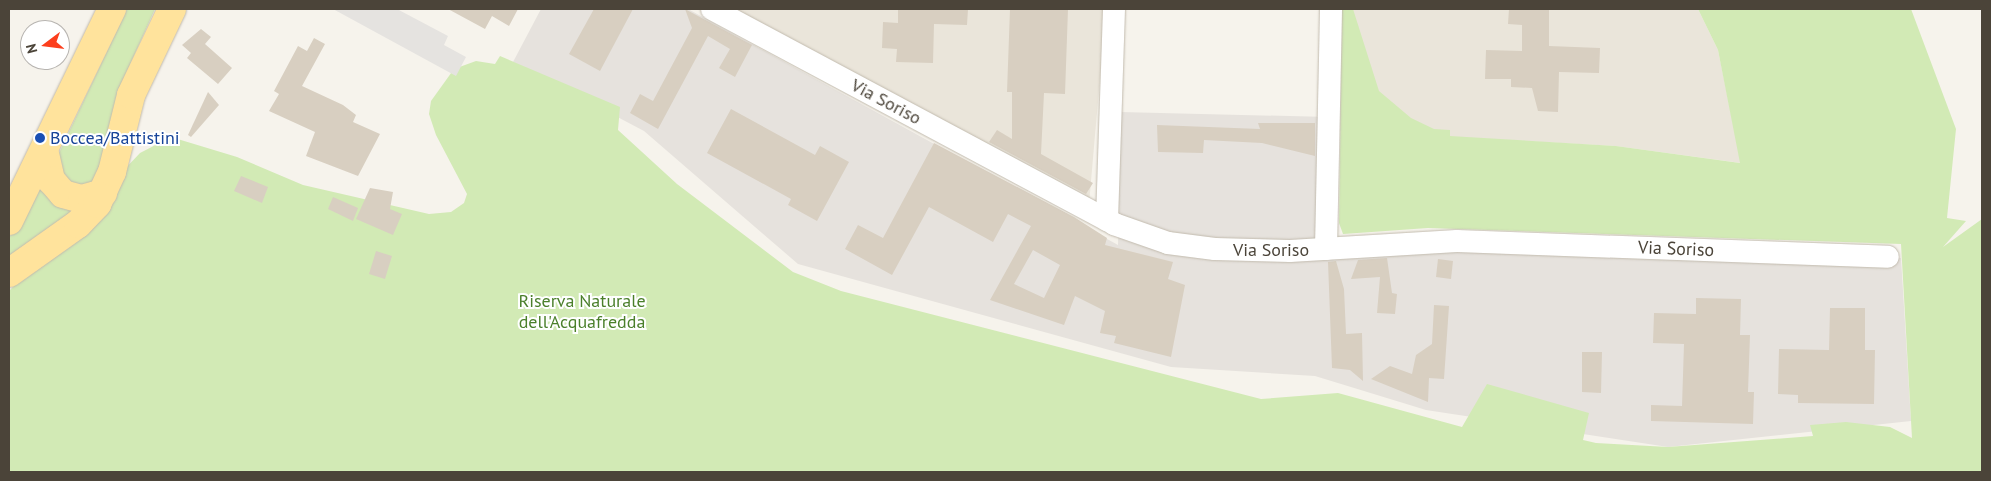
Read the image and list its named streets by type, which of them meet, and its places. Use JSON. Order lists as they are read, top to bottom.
{
  "streets": {
    "street": ["Via Soriso"]
  },
  "parks": ["Riserva Naturale dell'Acquafredda"],
  "places": ["Boccea/Battistini"],
  "north": "left"
}
